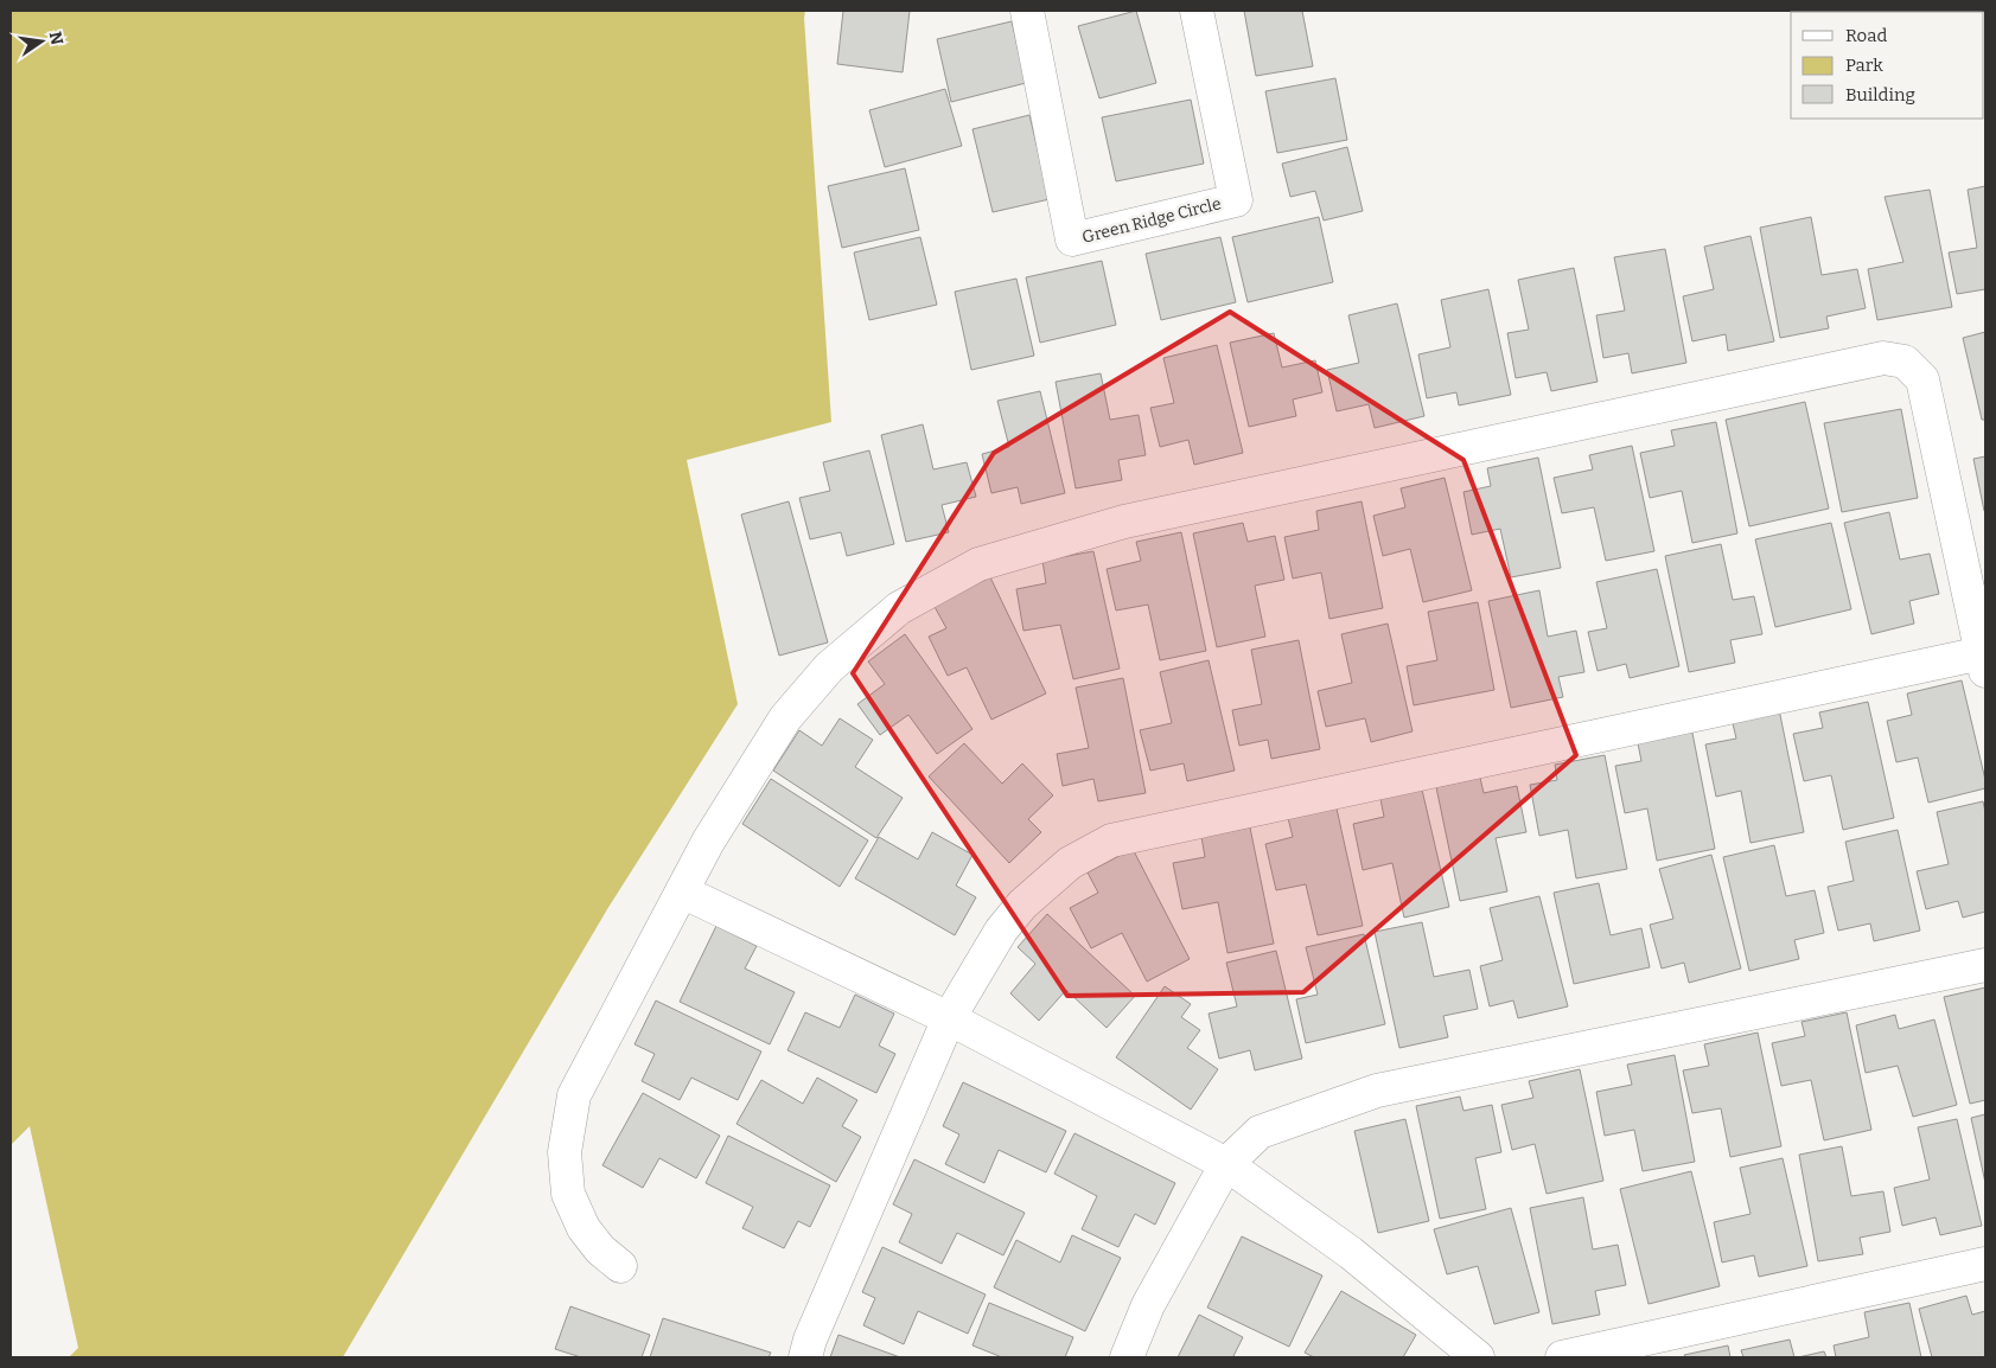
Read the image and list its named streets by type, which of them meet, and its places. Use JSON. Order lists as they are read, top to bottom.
{
  "streets": {
    "street": ["Green Ridge Circle"]
  },
  "legend": ["Road", "Park", "Building"],
  "north": "right"
}
